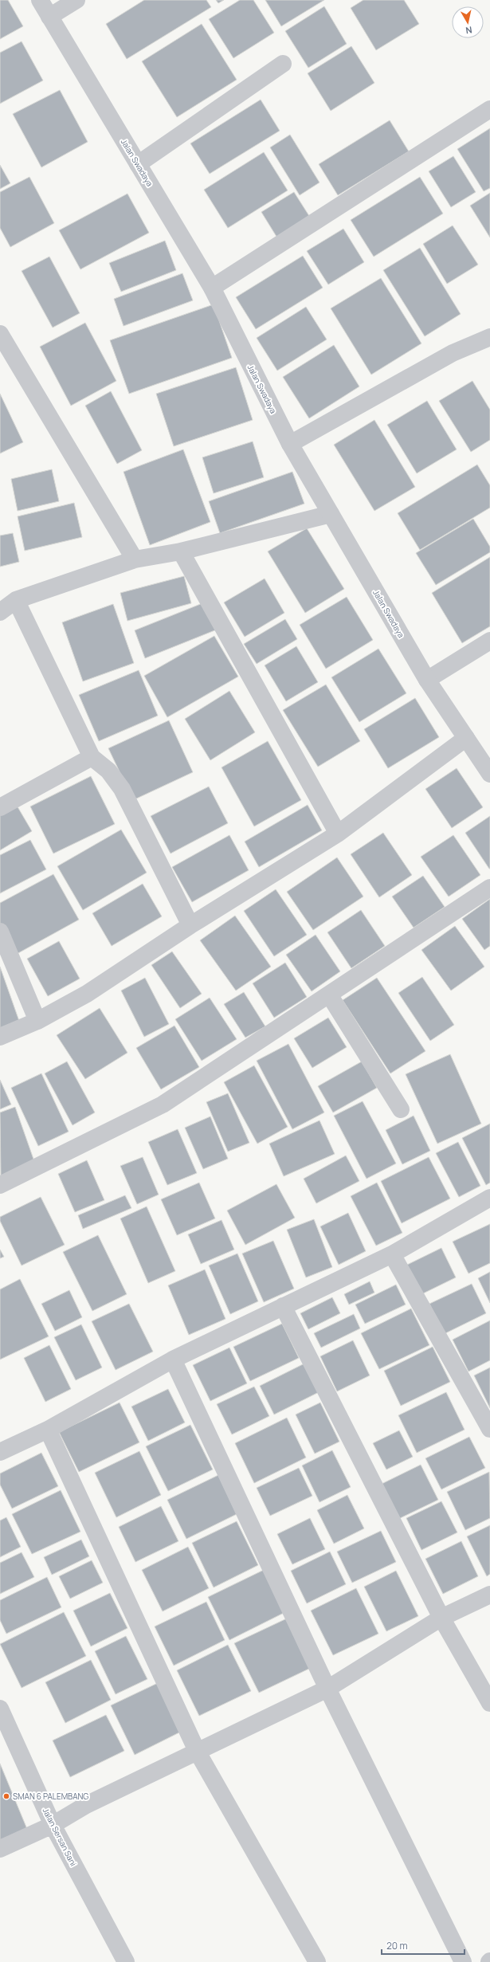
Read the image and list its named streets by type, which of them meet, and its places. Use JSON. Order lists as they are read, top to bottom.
{
  "streets": {
    "street": ["Jalan Swadaya", "Jalan Sersan Sani"]
  },
  "places": ["SMAN 6 PALEMBANG"],
  "scale_bar": "20 m",
  "north": "bottom"
}
